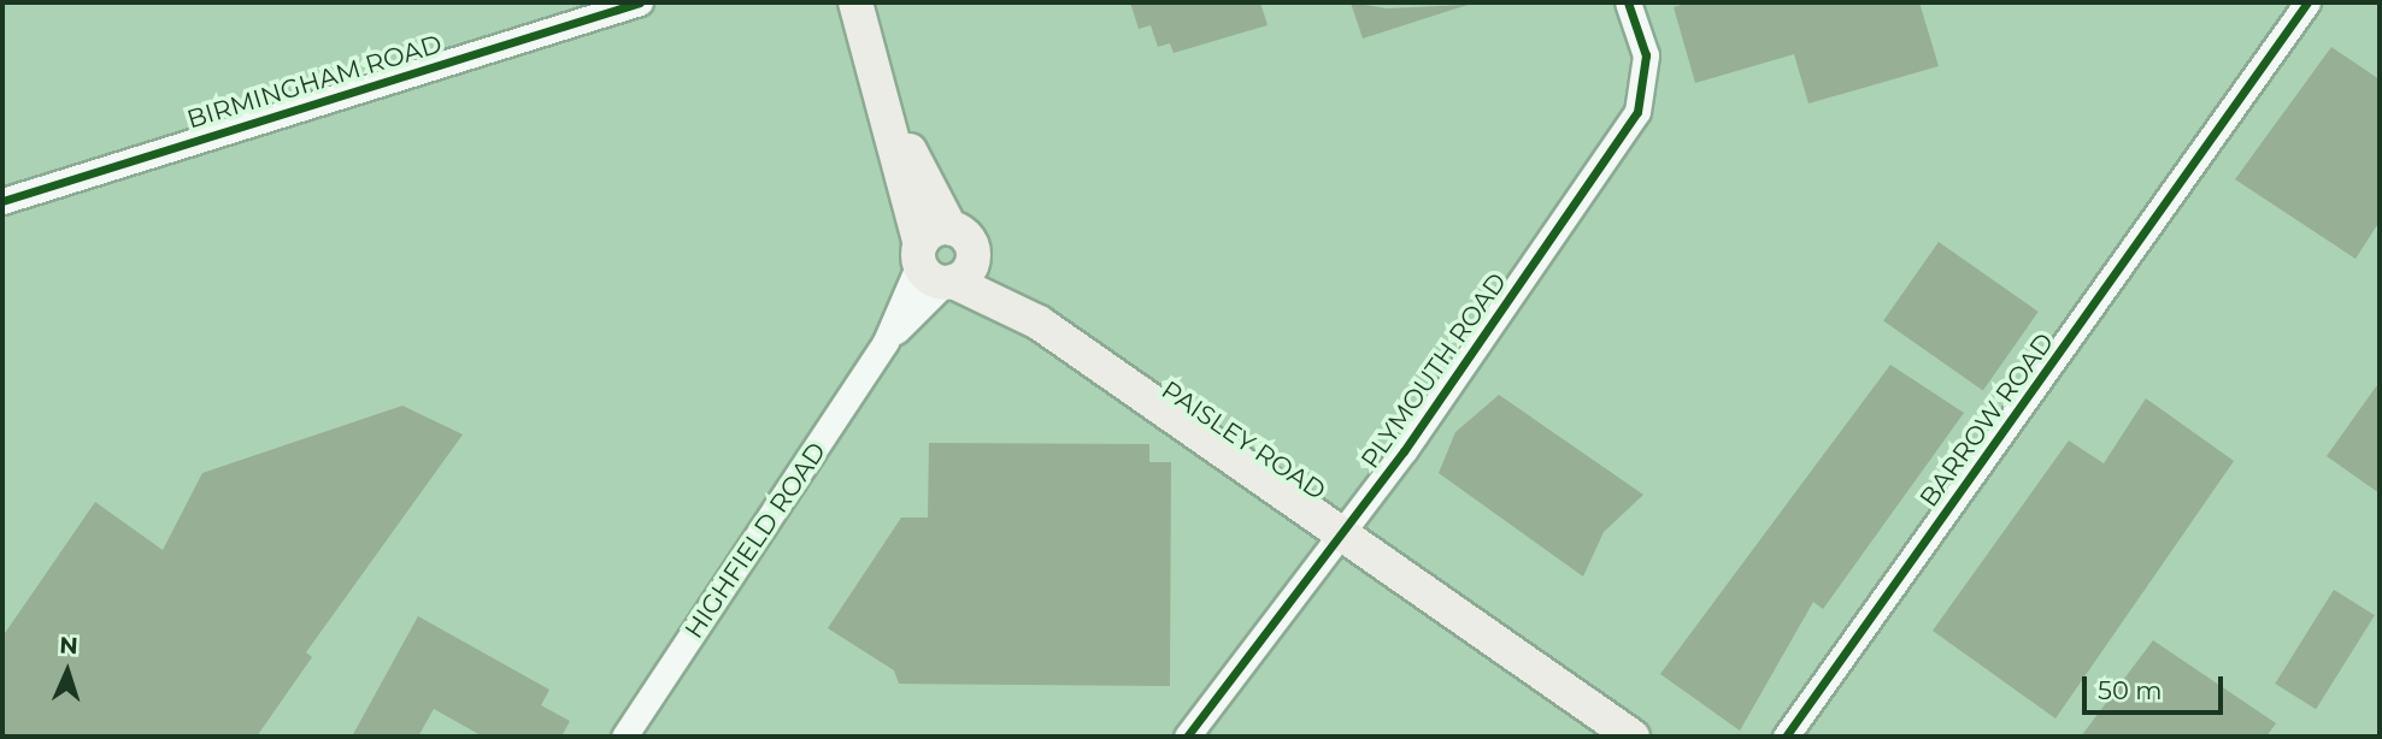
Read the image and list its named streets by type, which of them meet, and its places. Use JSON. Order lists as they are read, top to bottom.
{
  "streets": {
    "main road": ["PAISLEY ROAD"],
    "street": [
      "BIRMINGHAM ROAD",
      "PLYMOUTH ROAD",
      "BARROW ROAD",
      "HIGHFIELD ROAD"
    ]
  },
  "crossings": [
    ["PLYMOUTH ROAD", "PAISLEY ROAD"],
    ["PAISLEY ROAD", "HIGHFIELD ROAD"]
  ],
  "scale_bar": "50 m",
  "north": "top"
}
